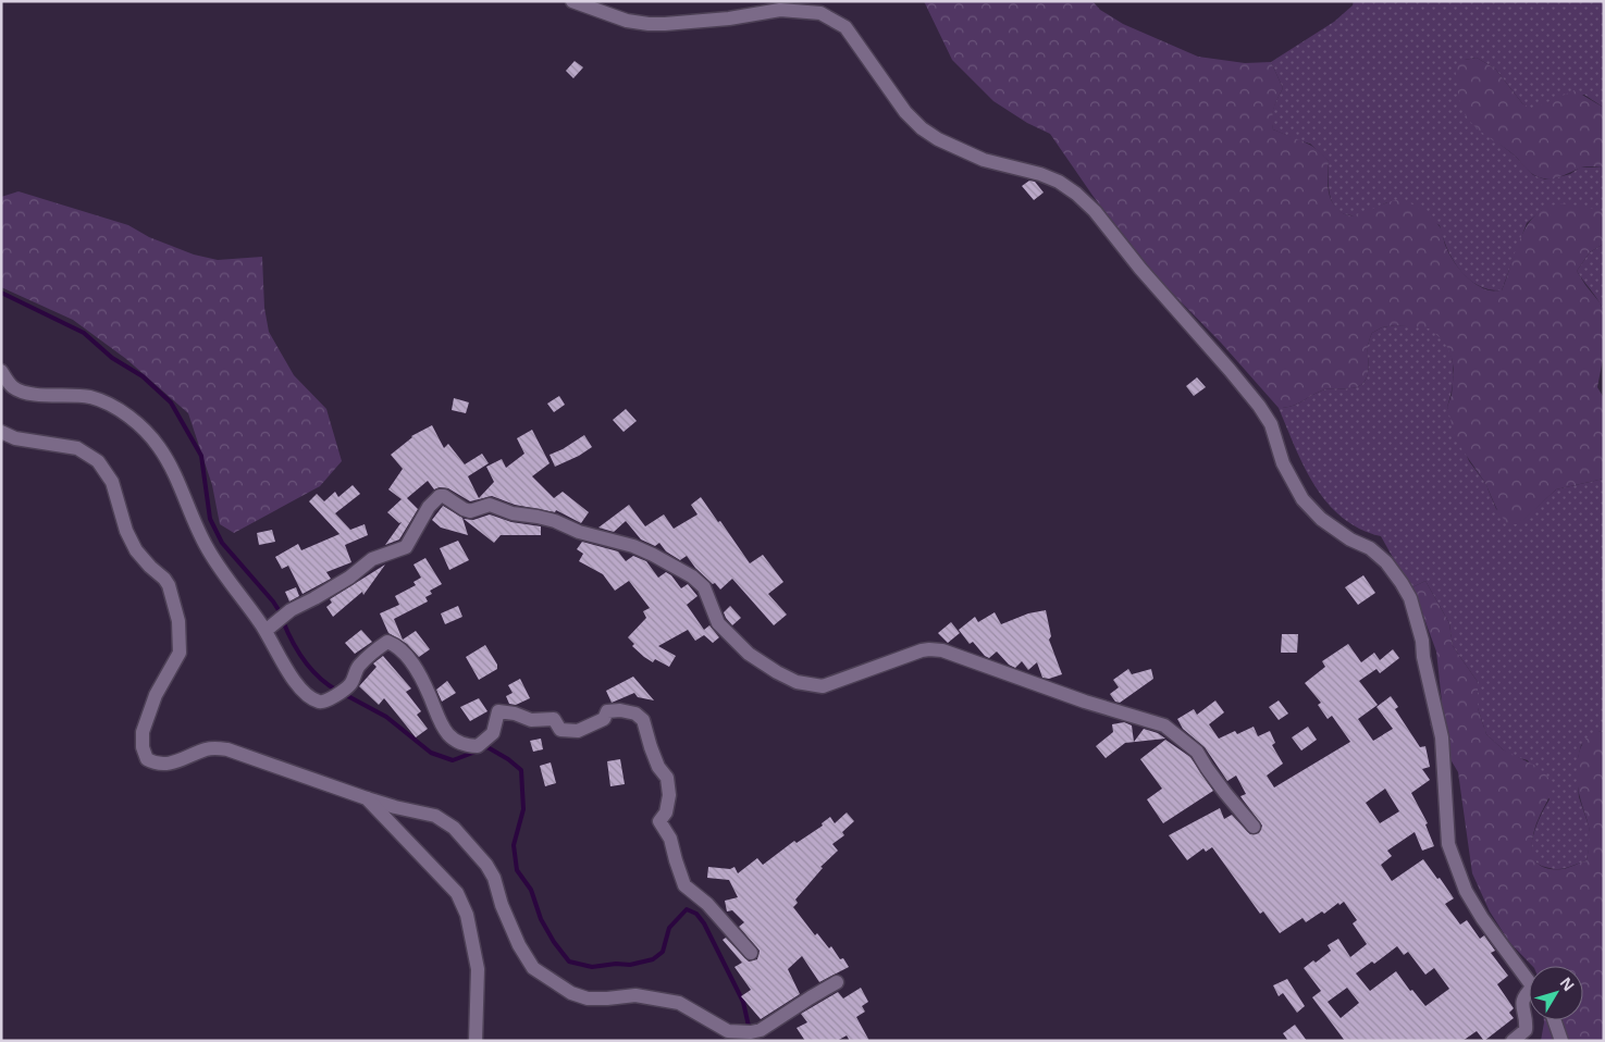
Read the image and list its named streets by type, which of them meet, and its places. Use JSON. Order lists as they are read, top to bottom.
{
  "north": "top right"
}
